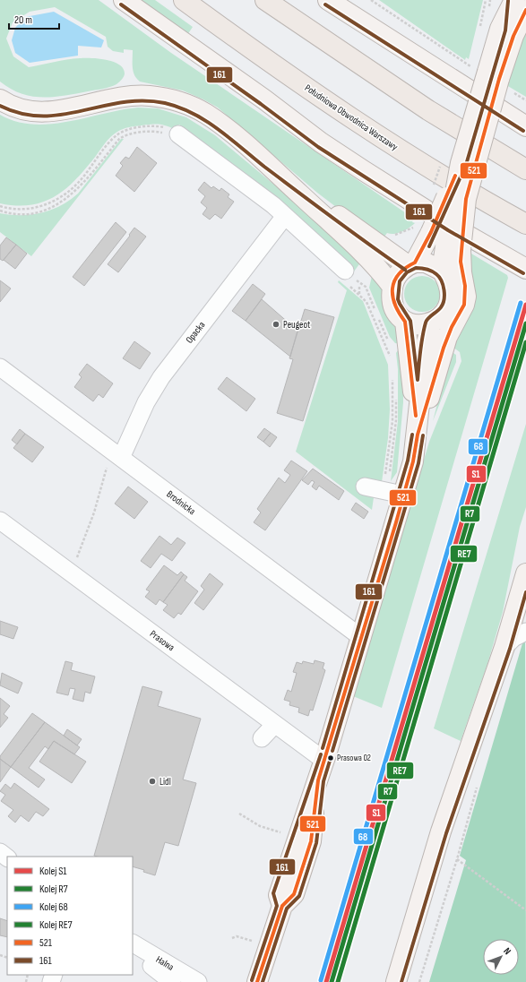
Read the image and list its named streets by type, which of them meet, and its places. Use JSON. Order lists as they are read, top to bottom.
{
  "streets": {
    "highway": ["Południowa Obwodnica Warszawy"],
    "street": [
      "Opacka",
      "Brodnicka",
      "Prasowa",
      "Halna"
    ]
  },
  "crossings": [
    ["Opacka", "Brodnicka"]
  ],
  "places": ["Peugeot", "Prasowa 02", "Lidl"],
  "lines": [
    "transit line 161",
    "transit line 521",
    "rail line 68",
    "rail line S1",
    "rail line R7",
    "rail line RE7"
  ],
  "legend": [
    "Kolej S1",
    "Kolej R7",
    "Kolej 68",
    "Kolej RE7",
    "521",
    "161"
  ],
  "scale_bar": "20 m",
  "north": "top right"
}
